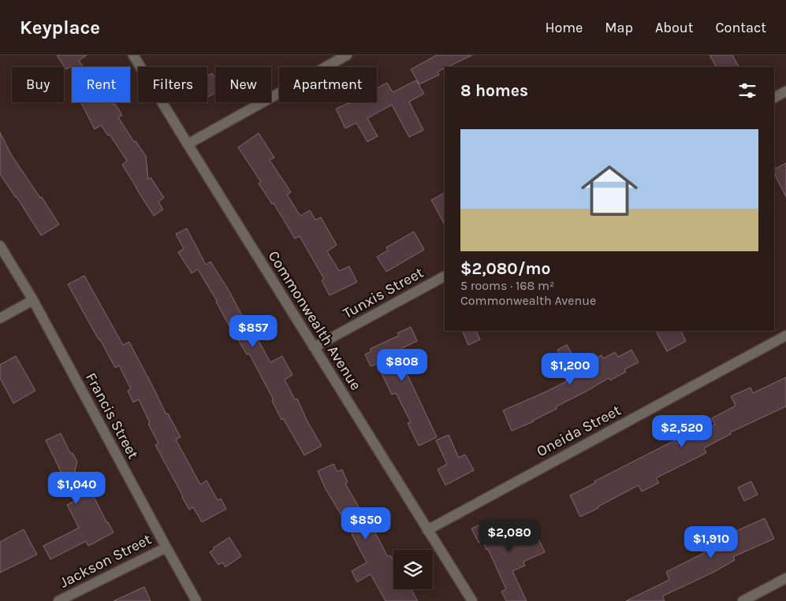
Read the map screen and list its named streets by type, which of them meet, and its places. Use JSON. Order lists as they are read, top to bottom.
{
  "streets": {
    "street": [
      "Tunxis Street",
      "Commonwealth Avenue",
      "Francis Street",
      "Oneida Street",
      "Jackson Street"
    ]
  },
  "crossings": [
    ["Tunxis Street", "Commonwealth Avenue"],
    ["Commonwealth Avenue", "Oneida Street"],
    ["Francis Street", "Jackson Street"]
  ],
  "page": {
    "header": "Keyplace",
    "nav": [
      "Home",
      "Map",
      "About",
      "Contact"
    ],
    "chip": [
      "Buy",
      "Rent",
      "Filters",
      "New",
      "Apartment"
    ],
    "heading": "8 homes",
    "list": [
      {
        "name": "$2,080/mo",
        "note": "5 rooms · 168 m² · Commonwealth Avenue"
      }
    ],
    "price": [
      "$857",
      "$808",
      "$1,200",
      "$2,520",
      "$1,040",
      "$850",
      "$2,080",
      "$1,910"
    ]
  }
}
